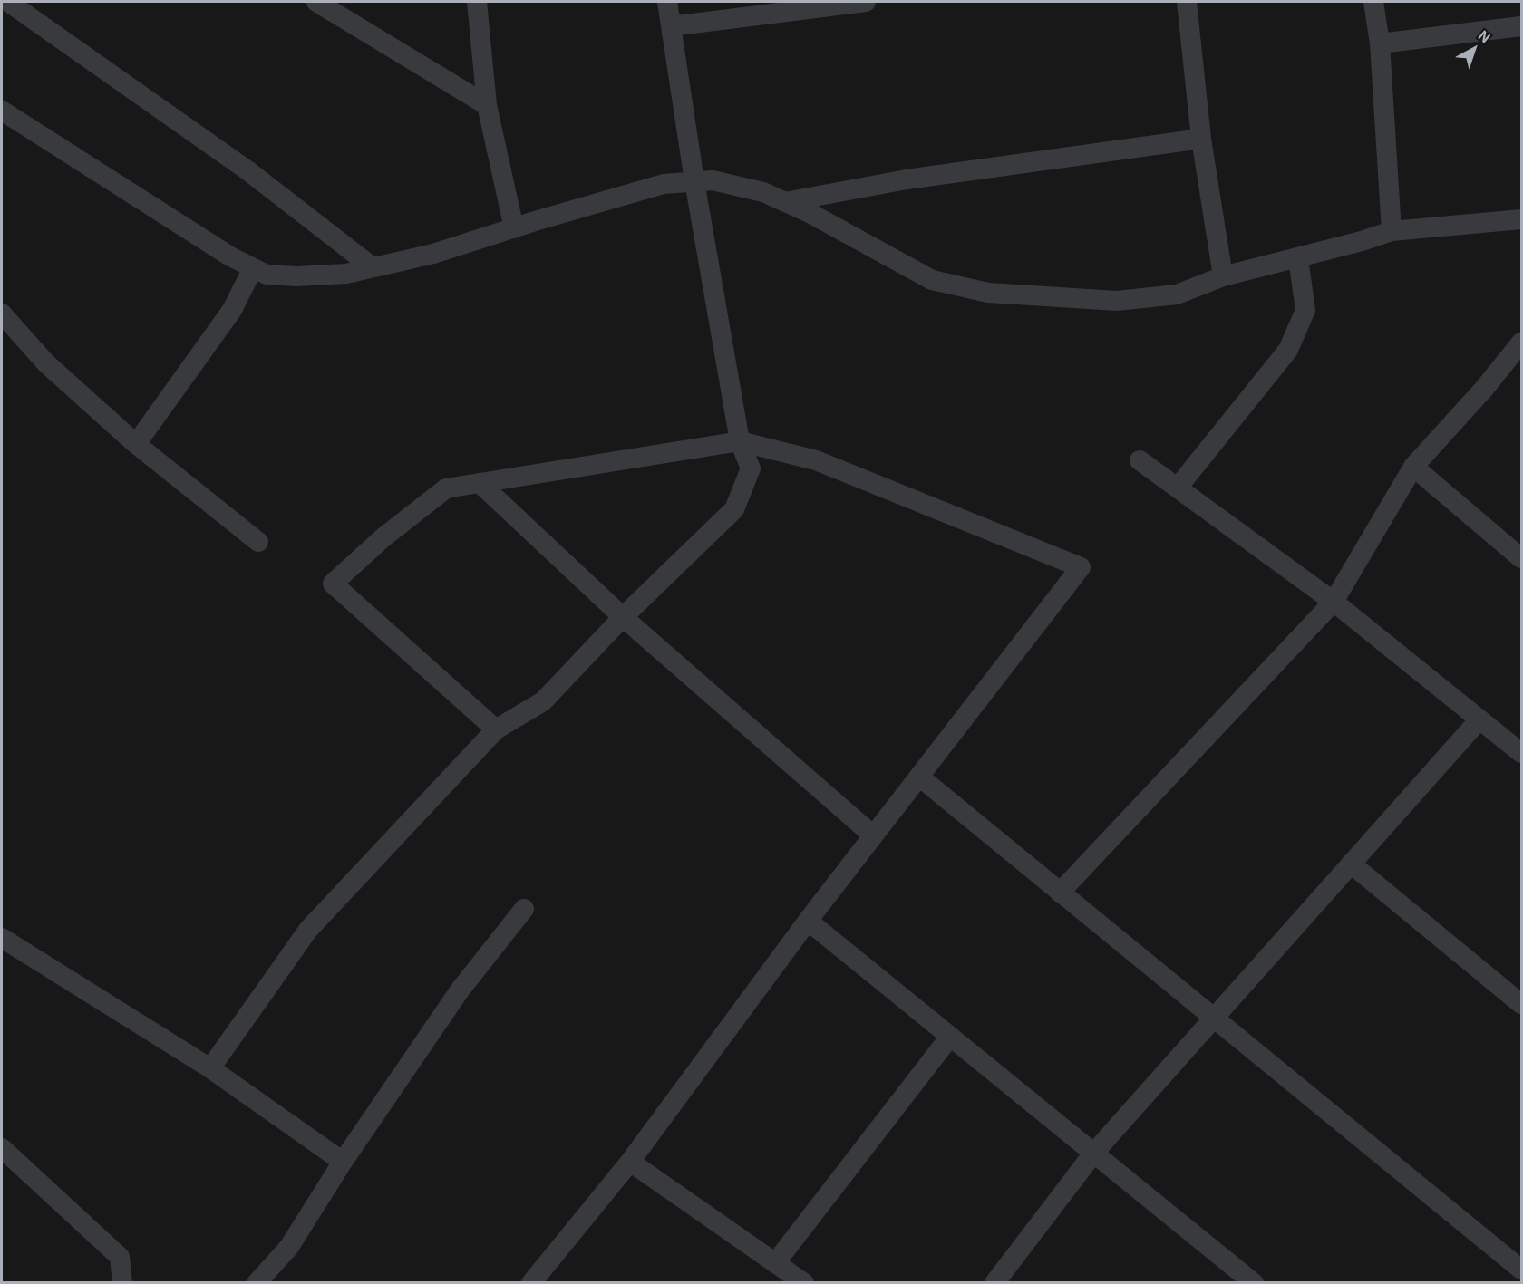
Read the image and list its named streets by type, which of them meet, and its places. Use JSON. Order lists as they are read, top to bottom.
{
  "north": "top right"
}
